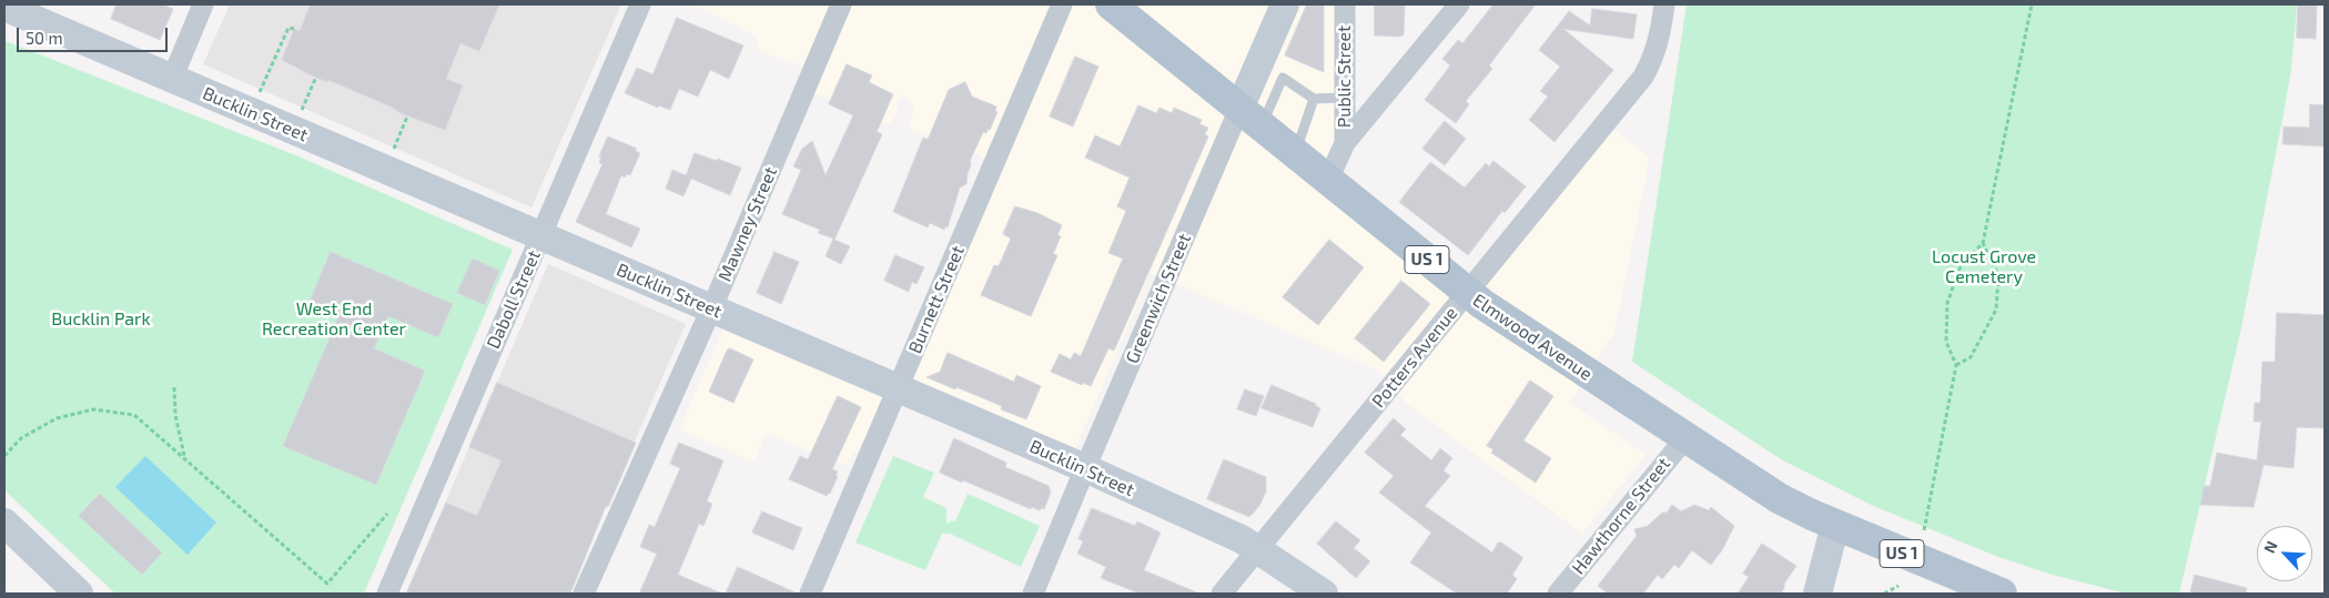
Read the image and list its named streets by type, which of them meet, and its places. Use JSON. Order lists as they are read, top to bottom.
{
  "streets": {
    "main road": ["US 1", "Elmwood Avenue"],
    "street": [
      "Public Street",
      "Bucklin Street",
      "Mawney Street",
      "Greenwich Street",
      "Daboll Street",
      "Burnett Street",
      "Potters Avenue",
      "Hawthorne Street"
    ]
  },
  "crossings": [
    ["Public Street", "Elmwood Avenue"],
    ["Bucklin Street", "Mawney Street"],
    ["Bucklin Street", "Greenwich Street"],
    ["Bucklin Street", "Daboll Street"],
    ["Bucklin Street", "Burnett Street"],
    ["Bucklin Street", "Potters Avenue"],
    ["Greenwich Street", "Elmwood Avenue"],
    ["Elmwood Avenue", "Potters Avenue"],
    ["Elmwood Avenue", "Hawthorne Street"]
  ],
  "parks": ["Locust Grove Cemetery", "West End Recreation Center", "Bucklin Park"],
  "scale_bar": "50 m",
  "north": "top left"
}
